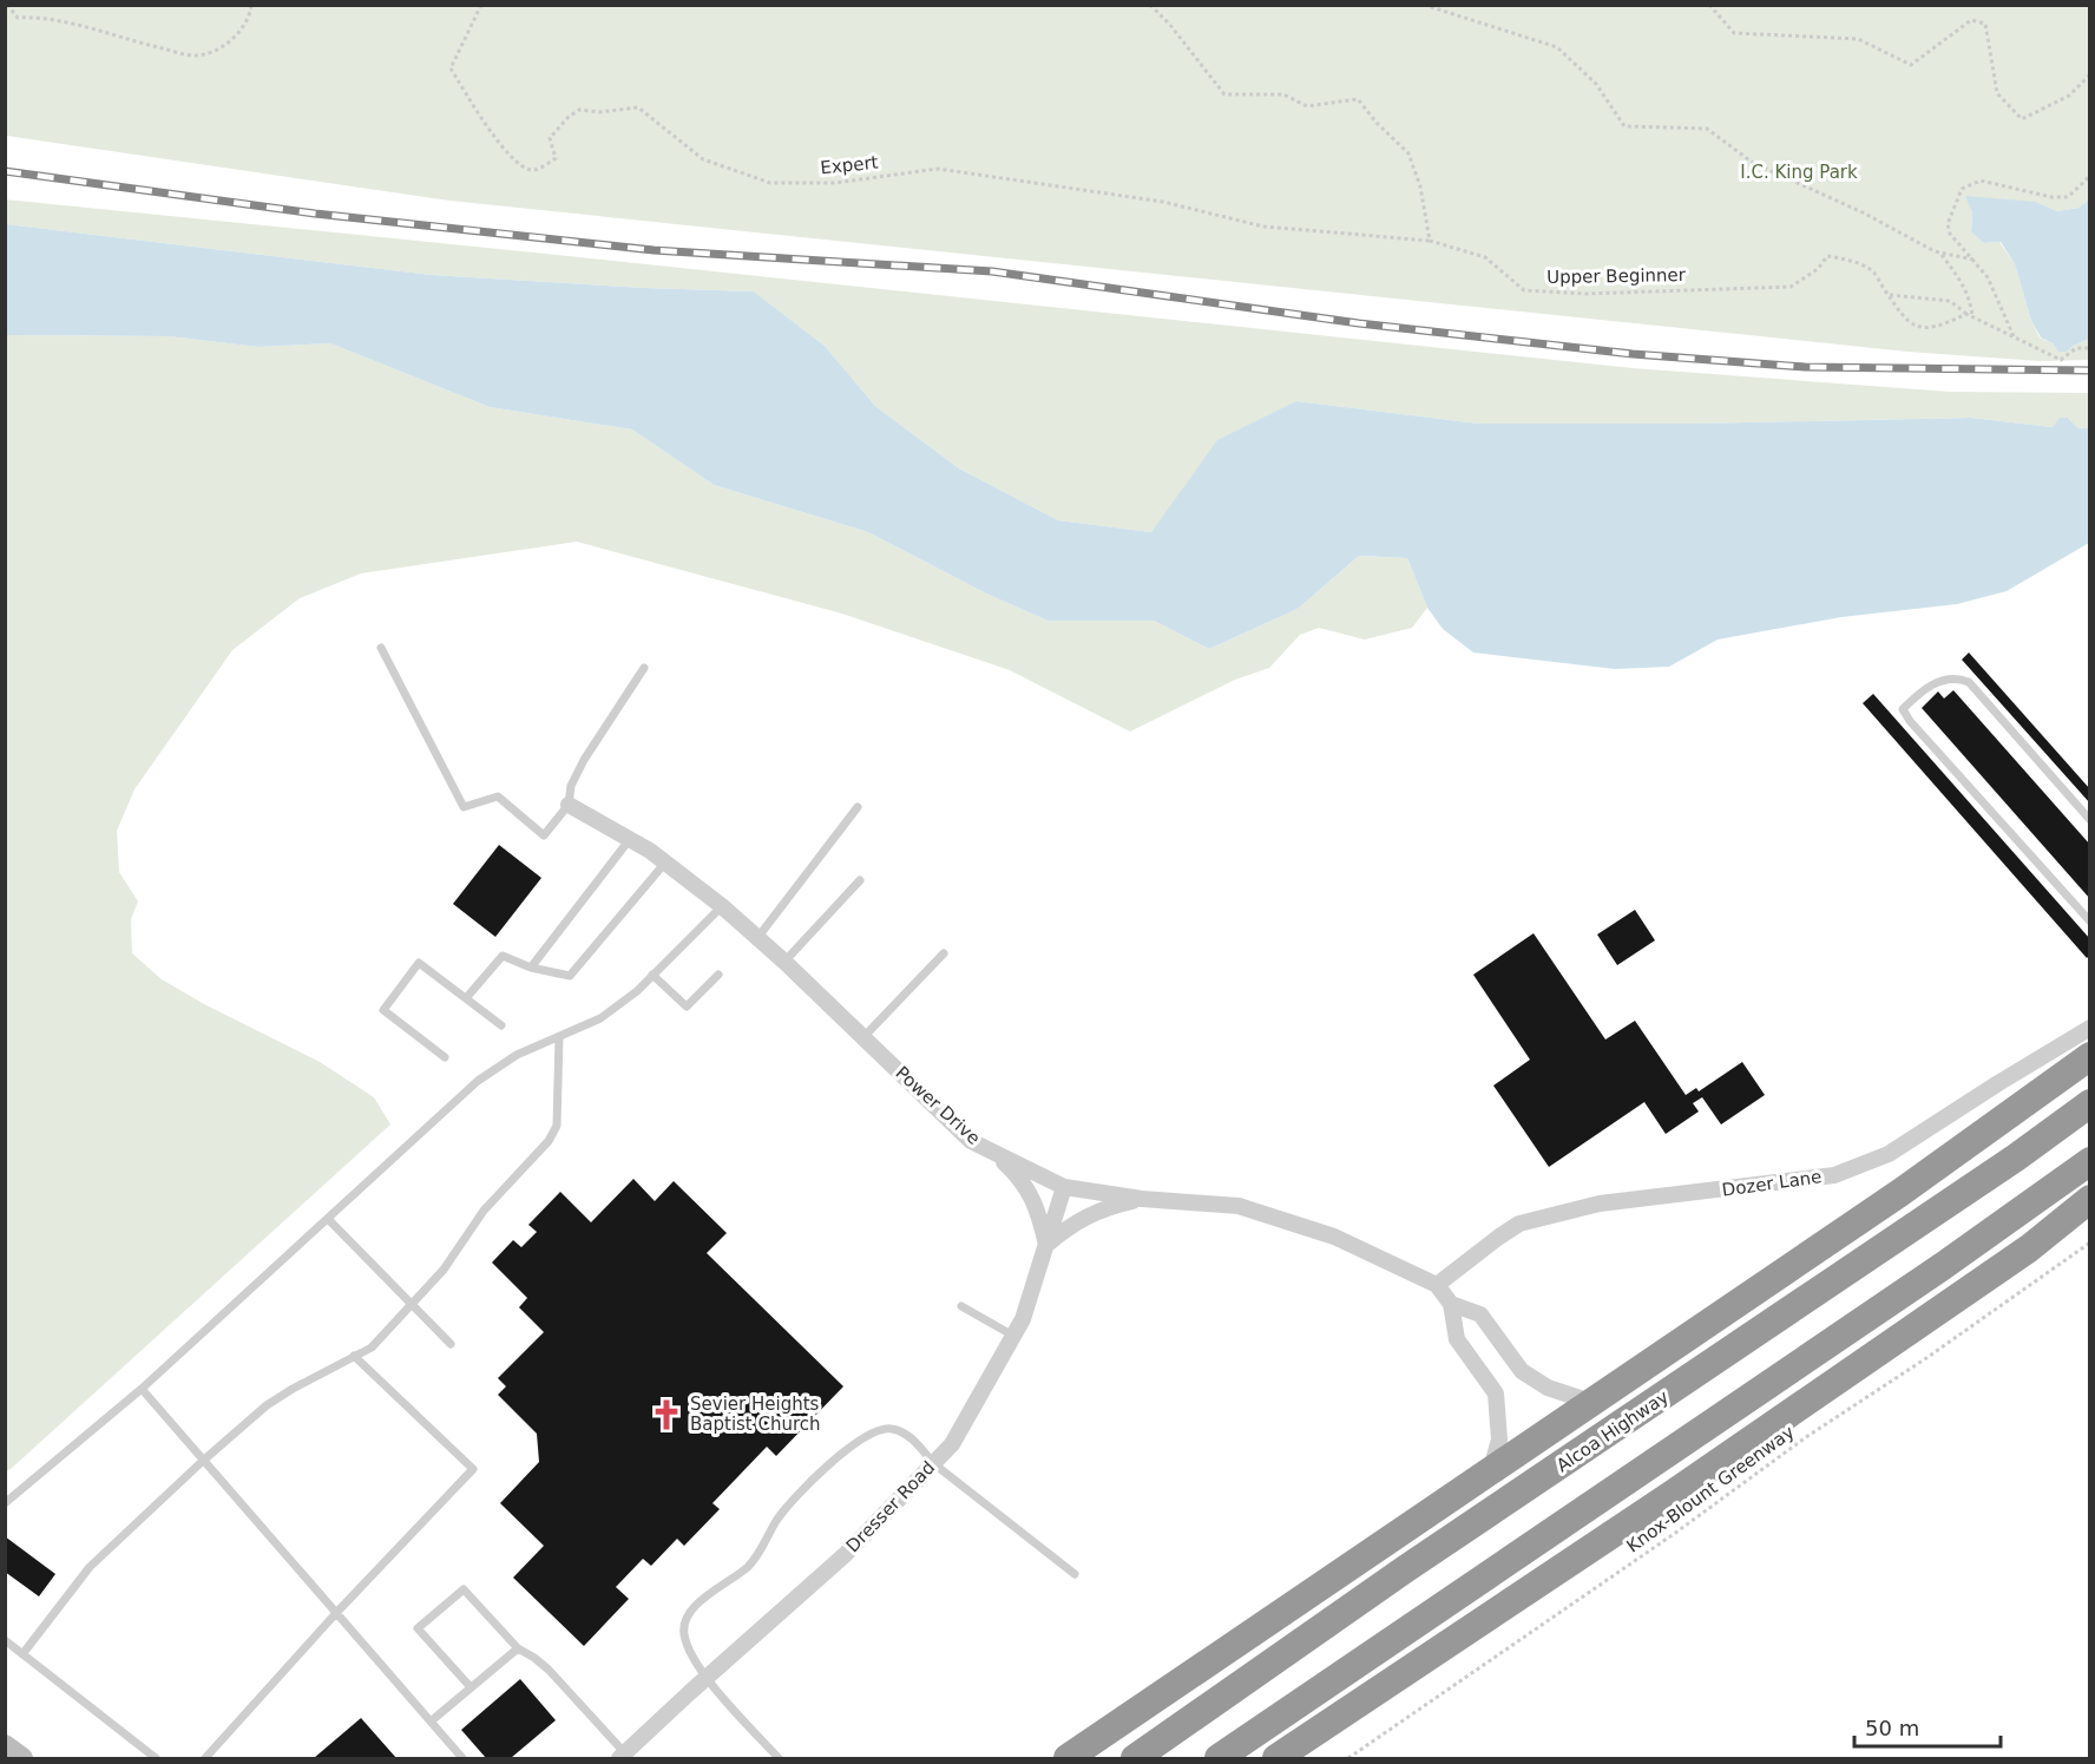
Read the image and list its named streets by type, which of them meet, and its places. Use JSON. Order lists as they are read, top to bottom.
{
  "streets": {
    "highway": ["Alcoa Highway"],
    "street": ["Power Drive", "Dozer Lane", "Dresser Road"],
    "path": ["Expert", "Upper Beginner", "Knox-Blount Greenway"]
  },
  "crossings": [
    ["Expert", "Upper Beginner"],
    ["Power Drive", "Dozer Lane"],
    ["Power Drive", "Dresser Road"]
  ],
  "parks": ["I.C. King Park"],
  "places": {
    "church": ["Sevier Heights Baptist Church"]
  },
  "scale_bar": "50 m"
}
